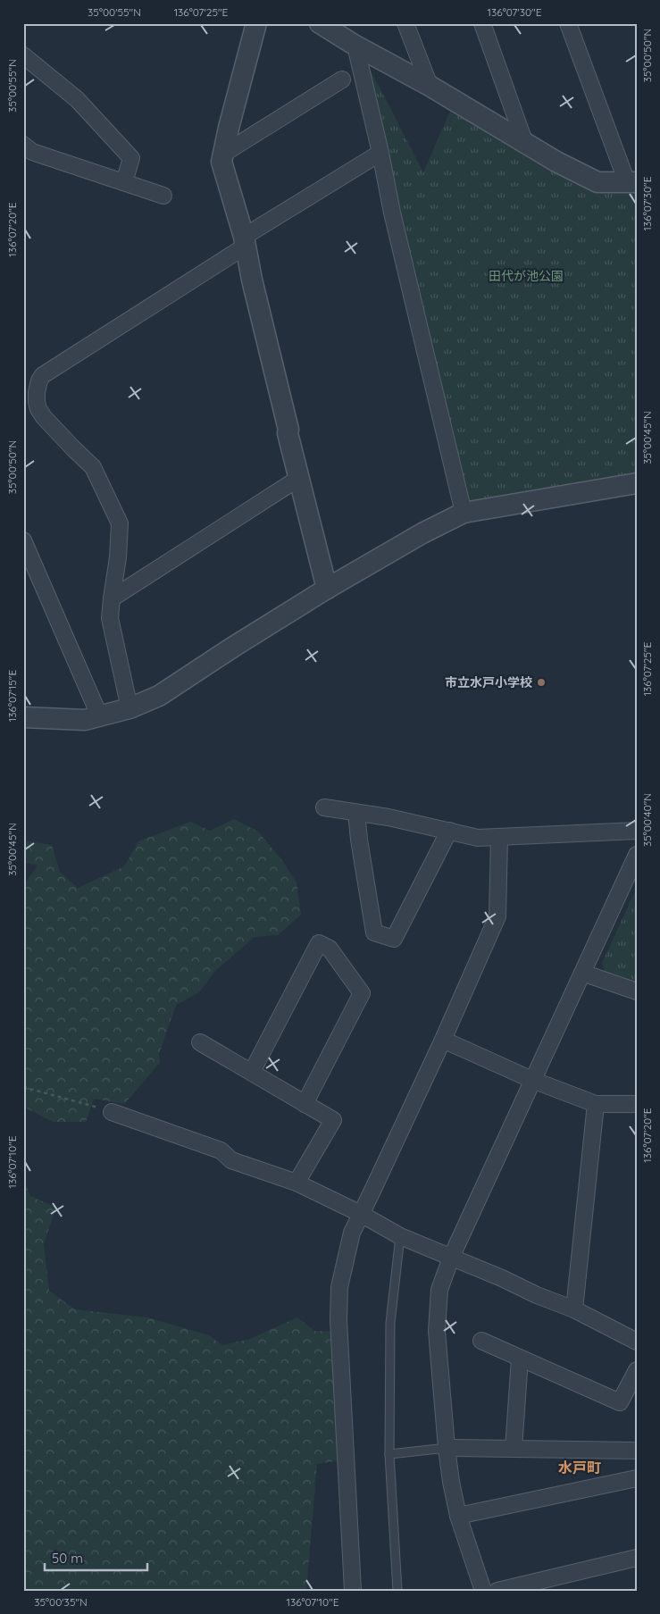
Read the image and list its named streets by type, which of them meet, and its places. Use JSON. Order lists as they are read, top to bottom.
{
  "districts": ["水戸町"],
  "parks": ["田代が池公園"],
  "places": ["市立水戸小学校"],
  "scale_bar": "50 m",
  "coordinates": [
    "35°00'55\"N",
    "136°07'25\"E",
    "136°07'30\"E",
    "35°00'50\"N",
    "136°07'20\"E",
    "35°00'45\"N",
    "136°07'15\"E",
    "35°00'40\"N",
    "136°07'10\"E",
    "35°00'35\"N"
  ]
}
